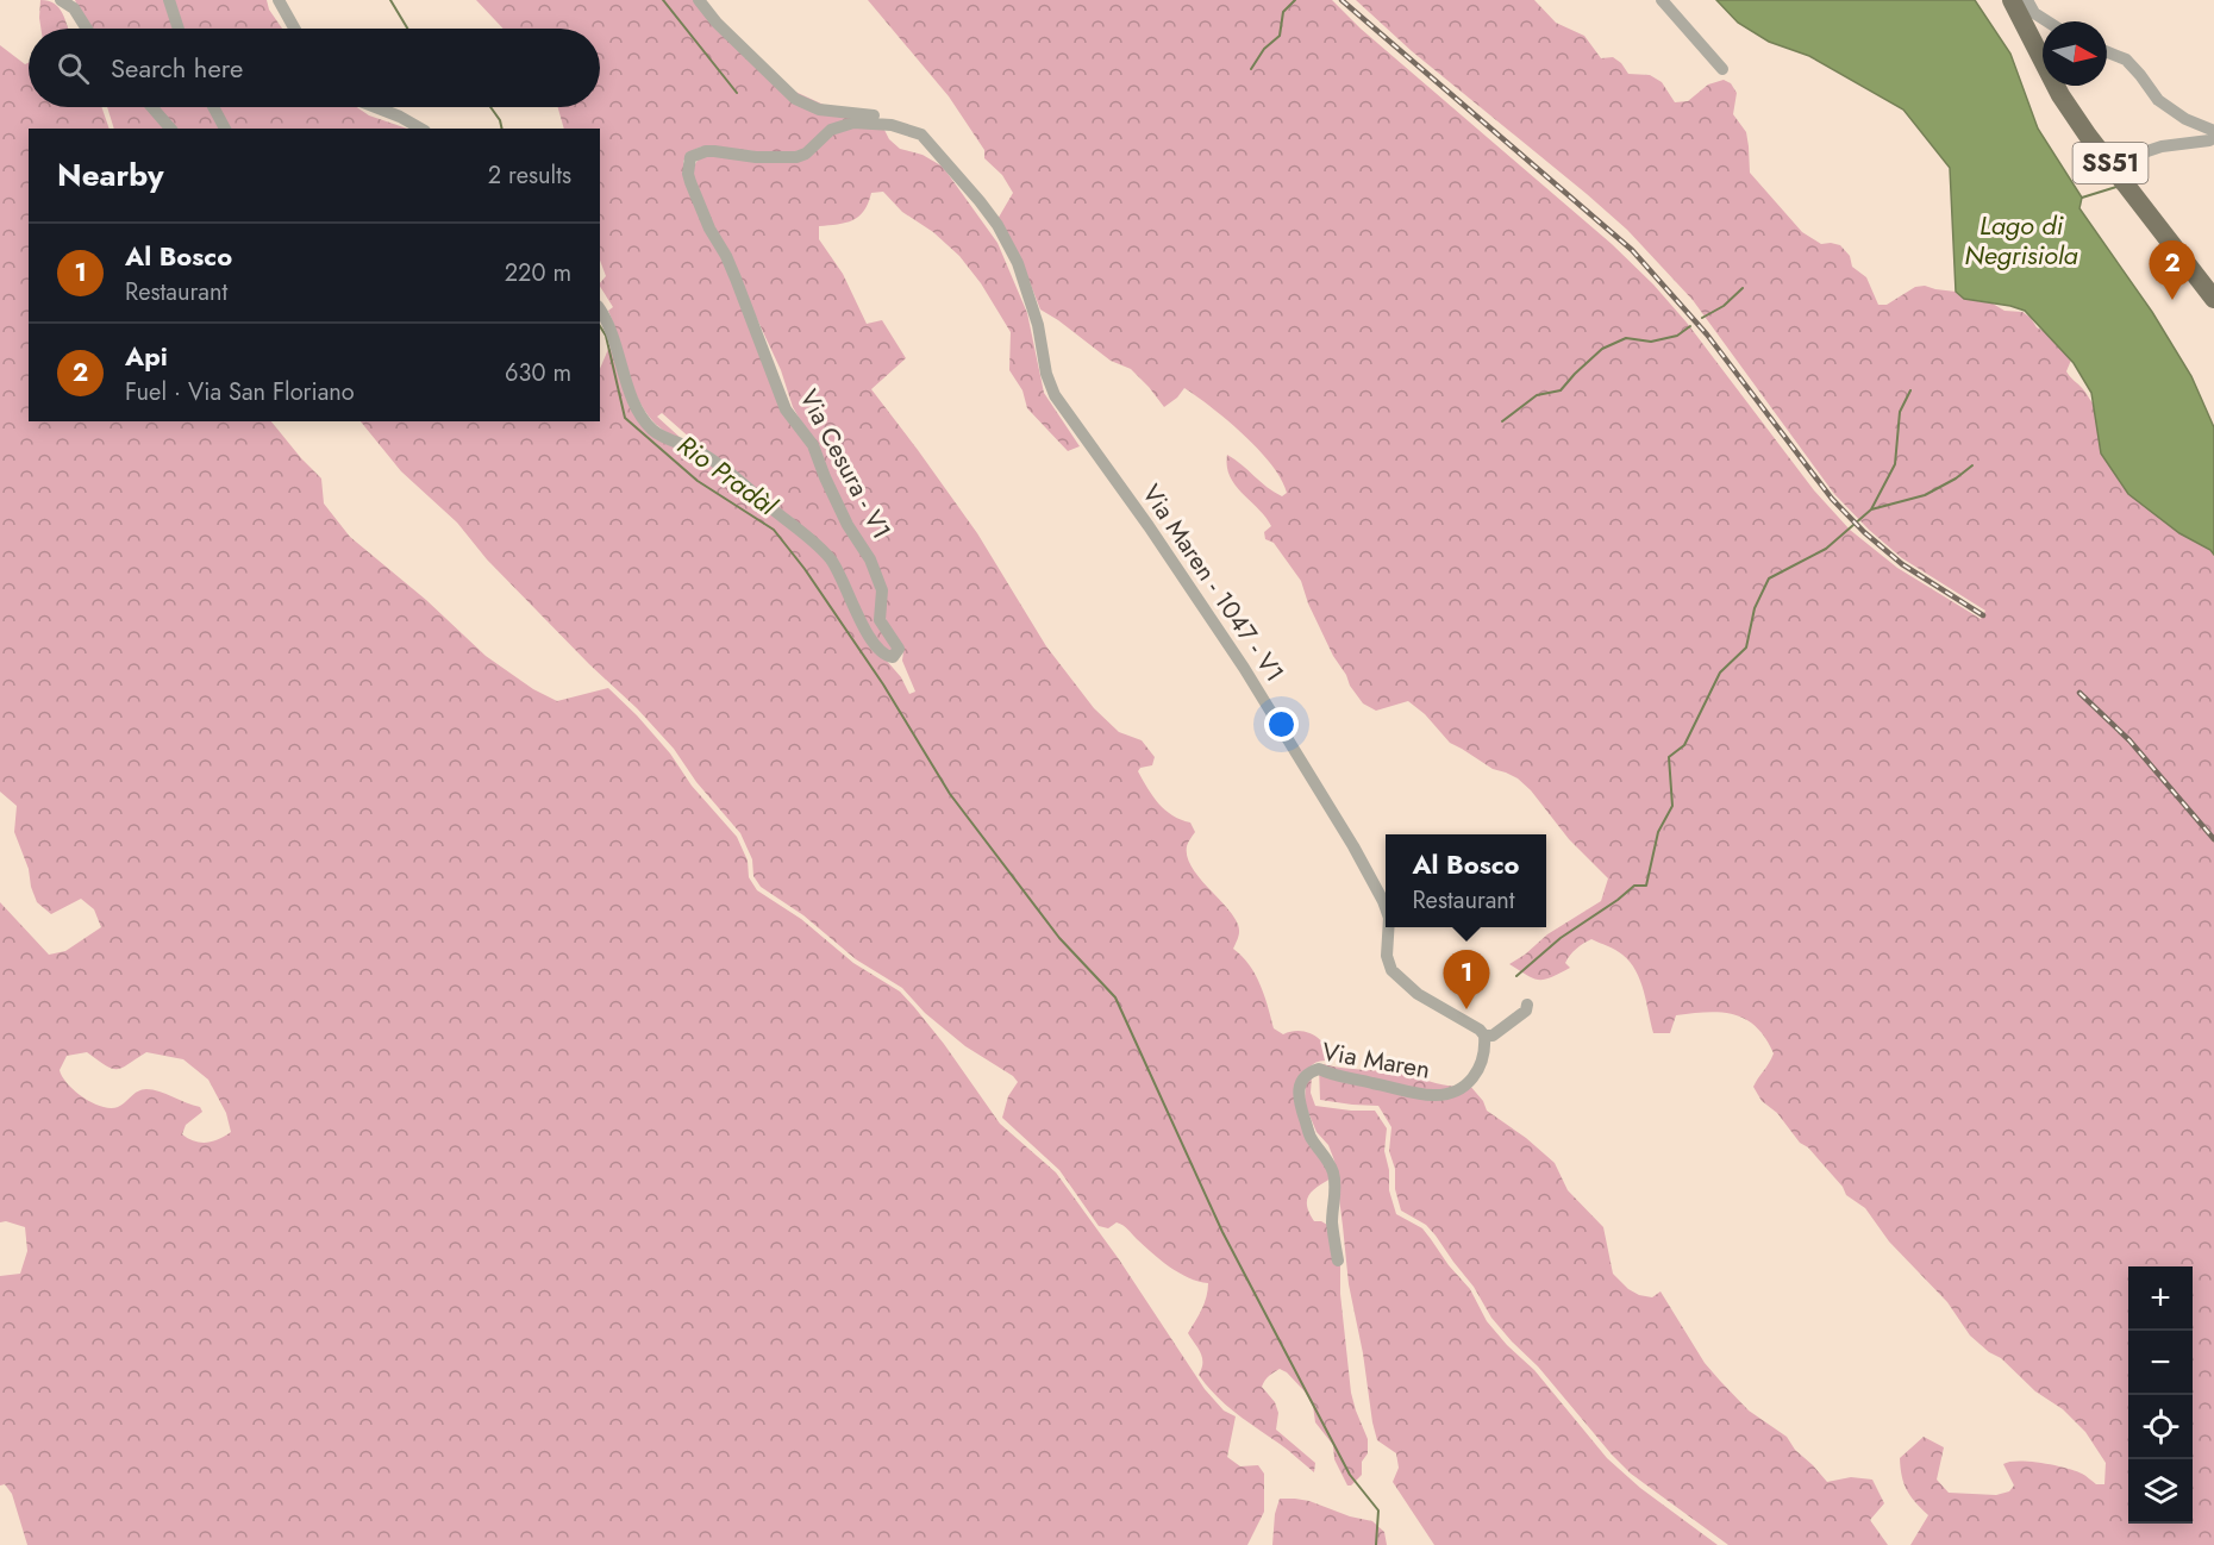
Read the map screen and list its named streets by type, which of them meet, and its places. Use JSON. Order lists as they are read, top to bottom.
{
  "streets": {
    "main road": ["SS51"],
    "street": ["Via Cesura - V1", "Via Maren - 1047 - V1", "Via Maren"]
  },
  "crossings": [
    ["Via Cesura - V1", "Via Maren - 1047 - V1"],
    ["Via Maren - 1047 - V1", "Via Maren"]
  ],
  "water": ["Lago di Negrisiola", "Rio Pradàl"],
  "north": "right",
  "page": {
    "search": "Search here",
    "heading": ["Nearby", "2 results"],
    "list": [
      {
        "mark": "1",
        "name": "Al Bosco",
        "note": "Restaurant",
        "value": "220 m"
      },
      {
        "mark": "2",
        "name": "Api",
        "note": "Fuel · Via San Floriano",
        "value": "630 m"
      }
    ],
    "pins": ["2", "1"],
    "popup": ["Al Bosco", "Restaurant"],
    "map_buttons": ["+", "−"]
  }
}
